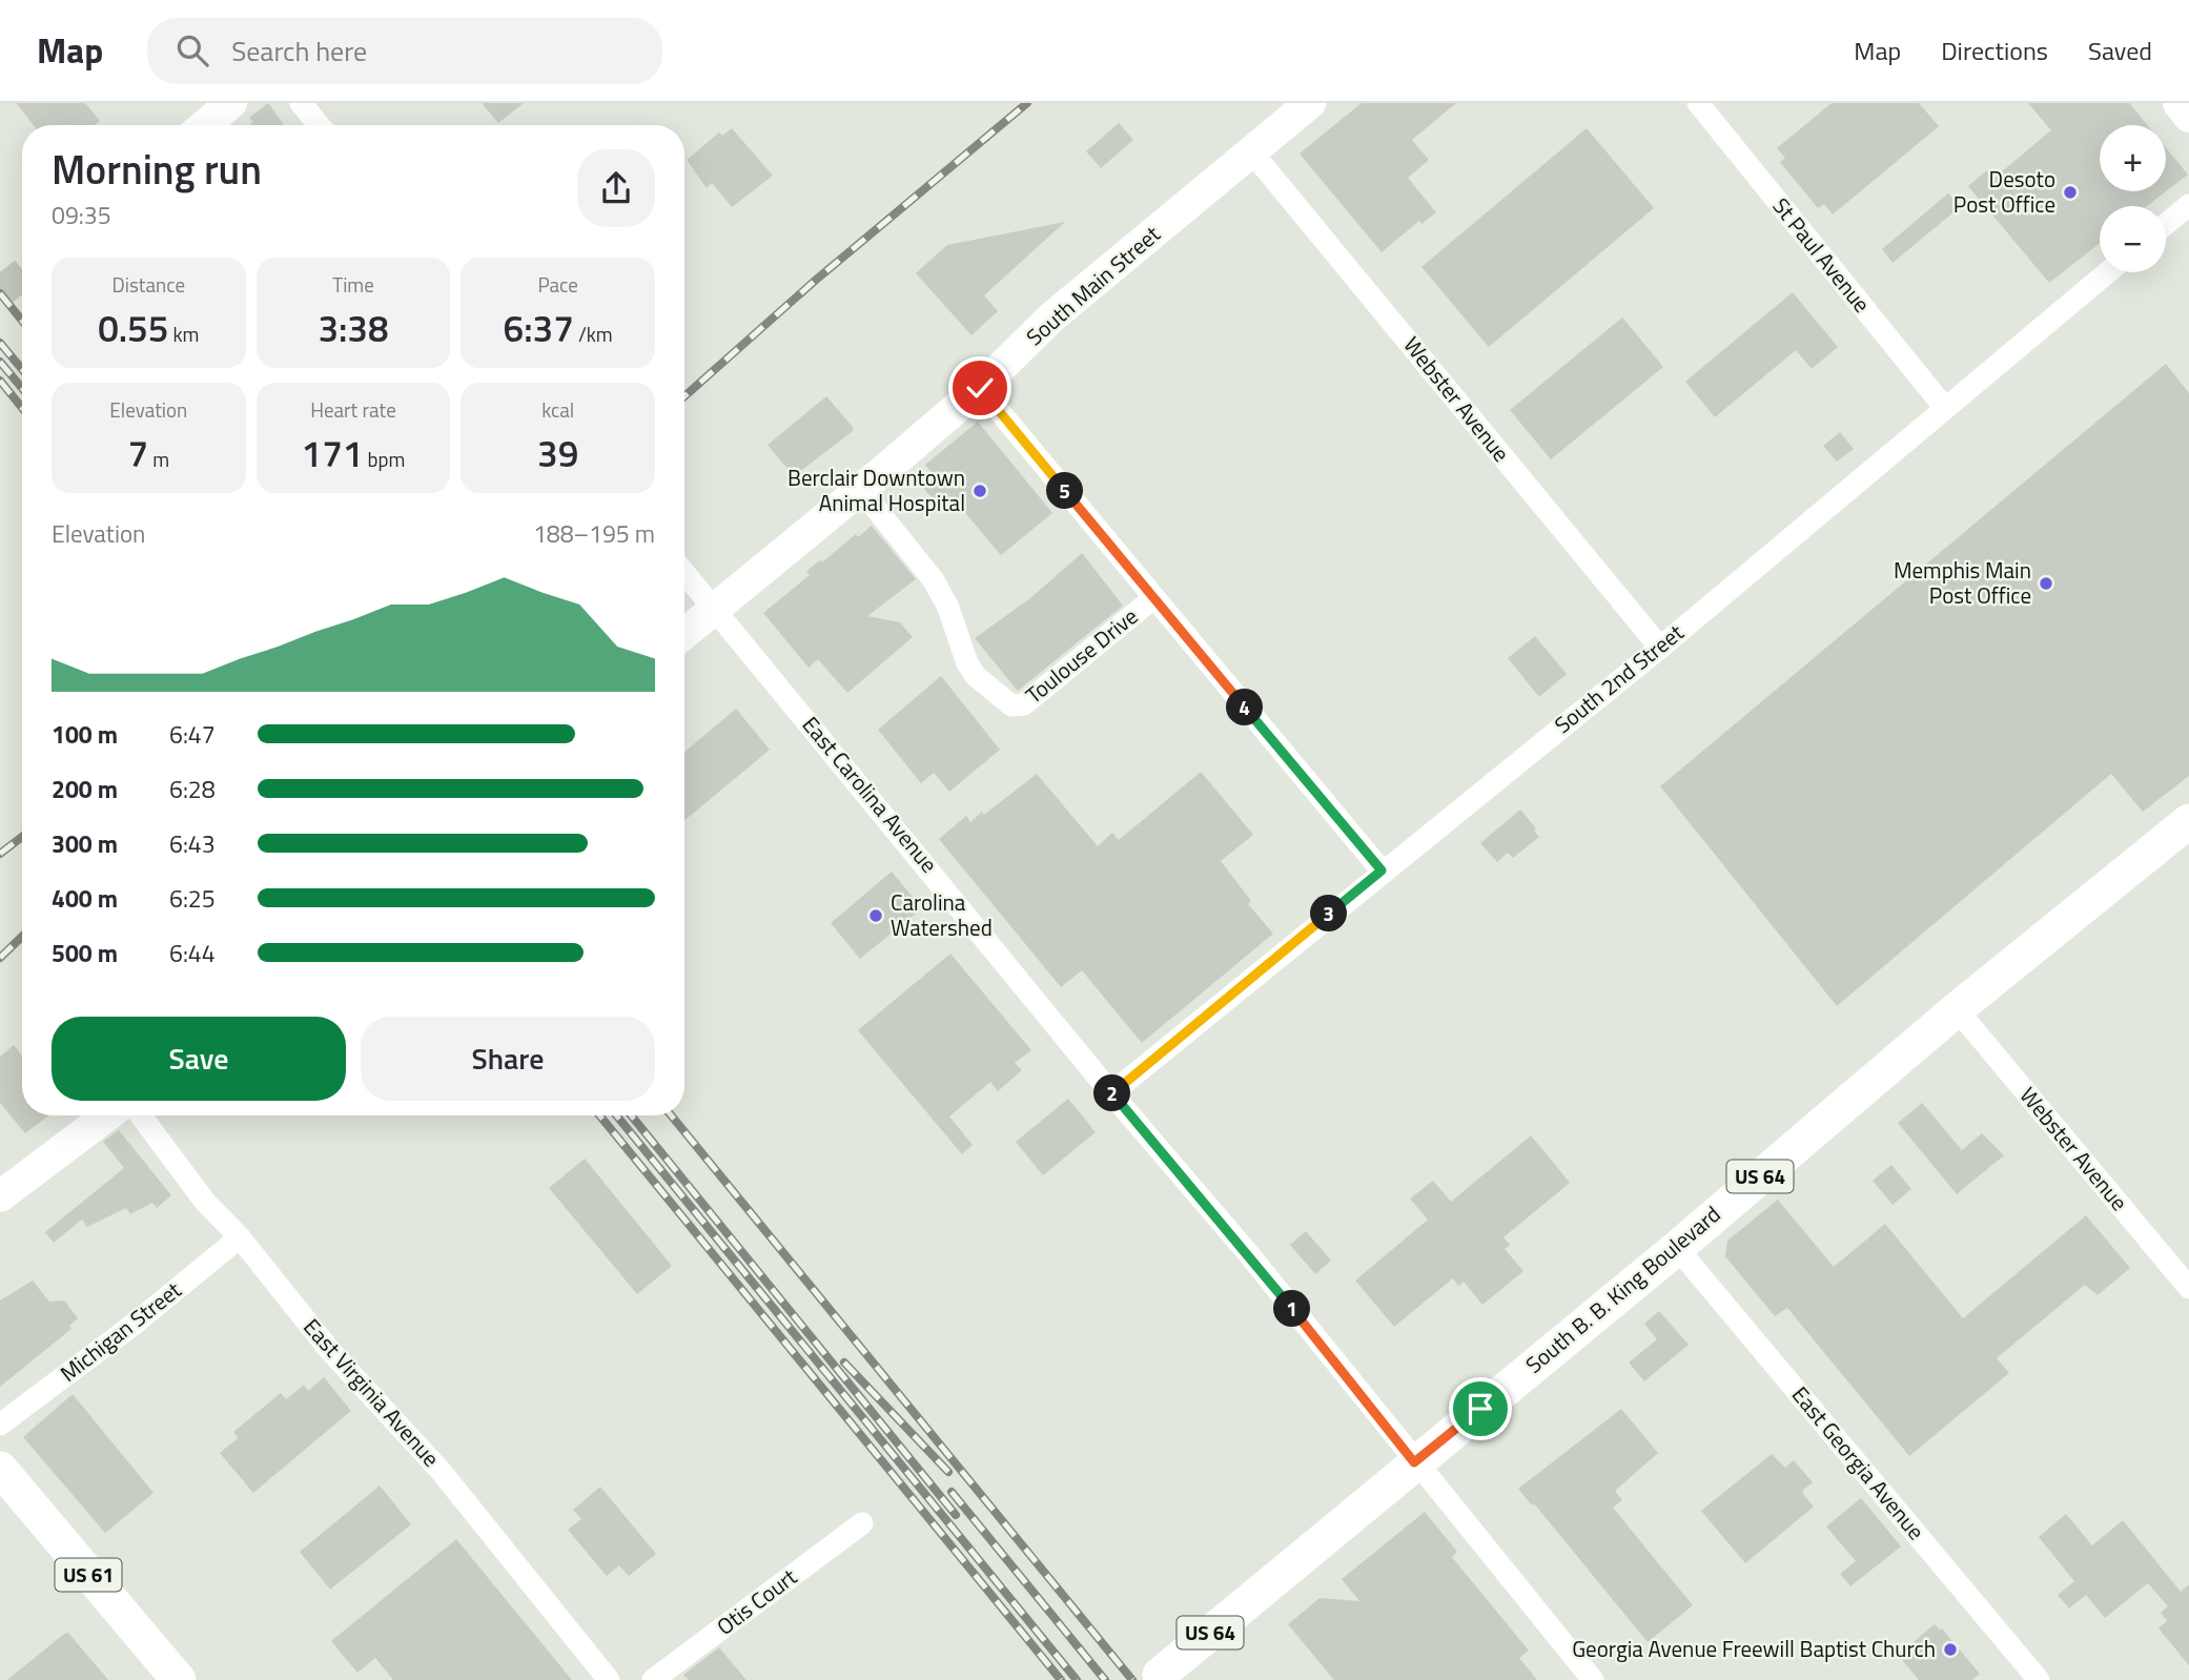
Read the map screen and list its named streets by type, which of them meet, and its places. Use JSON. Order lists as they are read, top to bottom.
{
  "streets": {
    "main road": [
      "South Main Street",
      "US 64",
      "South B. B. King Boulevard",
      "US 61"
    ],
    "street": [
      "St Paul Avenue",
      "Webster Avenue",
      "Toulouse Drive",
      "South 2nd Street",
      "East Carolina Avenue",
      "Michigan Street",
      "East Virginia Avenue",
      "East Georgia Avenue",
      "Otis Court"
    ]
  },
  "crossings": [
    ["St Paul Avenue", "South 2nd Street"],
    ["South Main Street", "Webster Avenue"],
    ["South Main Street", "Toulouse Drive"],
    ["South Main Street", "East Carolina Avenue"],
    ["Webster Avenue", "South 2nd Street"],
    ["Webster Avenue", "South B. B. King Boulevard"],
    ["South 2nd Street", "East Carolina Avenue"],
    ["East Carolina Avenue", "South B. B. King Boulevard"],
    ["South B. B. King Boulevard", "East Georgia Avenue"],
    ["Michigan Street", "East Virginia Avenue"]
  ],
  "places": [
    "Desoto Post Office",
    "Berclair Downtown Animal Hospital",
    "Memphis Main Post Office",
    "Carolina Watershed",
    "Georgia Avenue Freewill Baptist Church"
  ],
  "page": {
    "header": "Map",
    "search": "Search here",
    "nav": ["Map", "Directions", "Saved"],
    "map_buttons": ["+", "−"],
    "heading": ["Morning run", "09:35"],
    "stats": [
      ["Distance", "0.55 km"],
      ["Time", "3:38"],
      ["Pace", "6:37 /km"],
      ["Elevation", "7 m"],
      ["Heart rate", "171 bpm"],
      ["kcal", "39"]
    ],
    "pins": [
      "5",
      "4",
      "3",
      "2",
      "1"
    ],
    "chart": ["Elevation", "188–195 m"],
    "list": [
      {
        "name": "100 m",
        "note": "6:47"
      },
      {
        "name": "200 m",
        "note": "6:28"
      },
      {
        "name": "300 m",
        "note": "6:43"
      },
      {
        "name": "400 m",
        "note": "6:25"
      },
      {
        "name": "500 m",
        "note": "6:44"
      }
    ],
    "buttons": ["Save", "Share"]
  }
}
